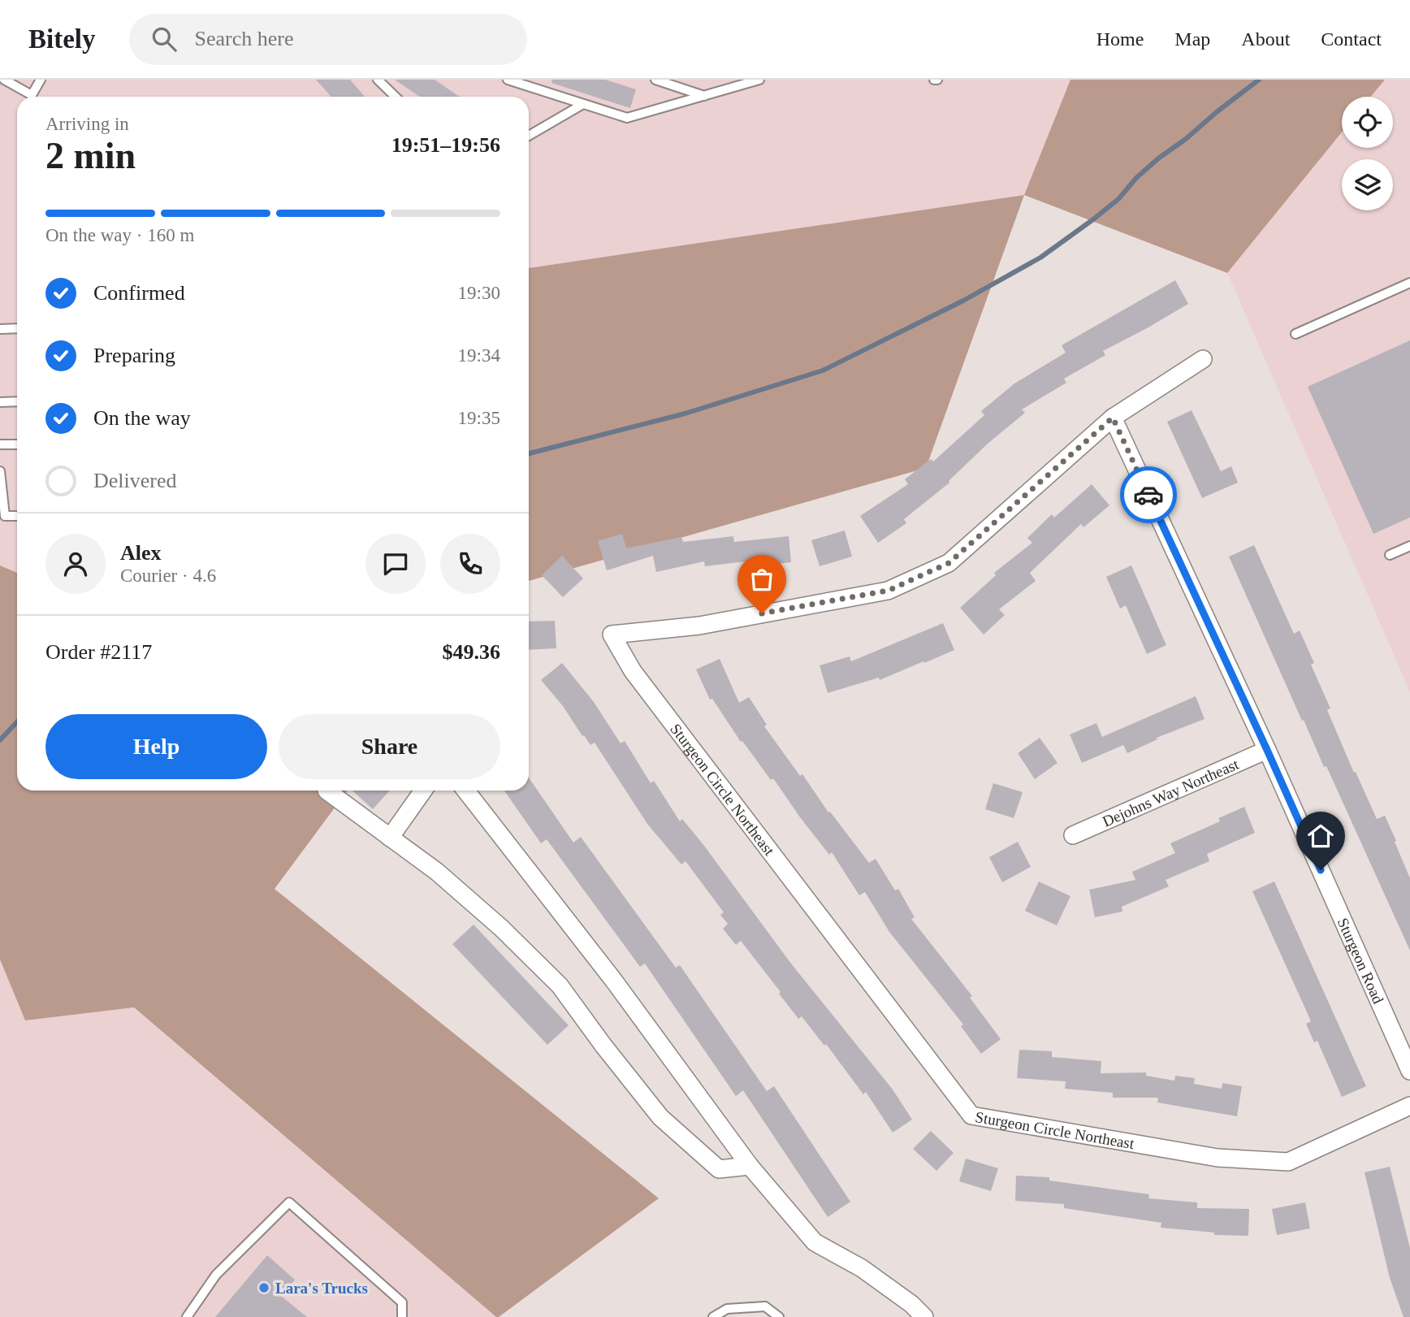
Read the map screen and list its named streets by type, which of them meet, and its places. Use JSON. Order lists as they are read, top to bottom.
{
  "streets": {
    "street": ["Sturgeon Circle Northeast", "Dejohns Way Northeast", "Sturgeon Road"]
  },
  "crossings": [
    ["Sturgeon Circle Northeast", "Sturgeon Road"],
    ["Dejohns Way Northeast", "Sturgeon Road"]
  ],
  "places": ["Lara's Trucks"],
  "page": {
    "header": "Bitely",
    "search": "Search here",
    "nav": [
      "Home",
      "Map",
      "About",
      "Contact"
    ],
    "heading": ["2 min", "Arriving in", "19:51–19:56"],
    "panel": [
      "Alex",
      "Courier · 4.6",
      "Order #2117",
      "$49.36"
    ],
    "bar": "On the way · 160 m",
    "list": [
      ["Confirmed", "19:30"],
      ["Preparing", "19:34"],
      ["On the way", "19:35"],
      "Delivered"
    ],
    "buttons": ["Help", "Share"]
  }
}
